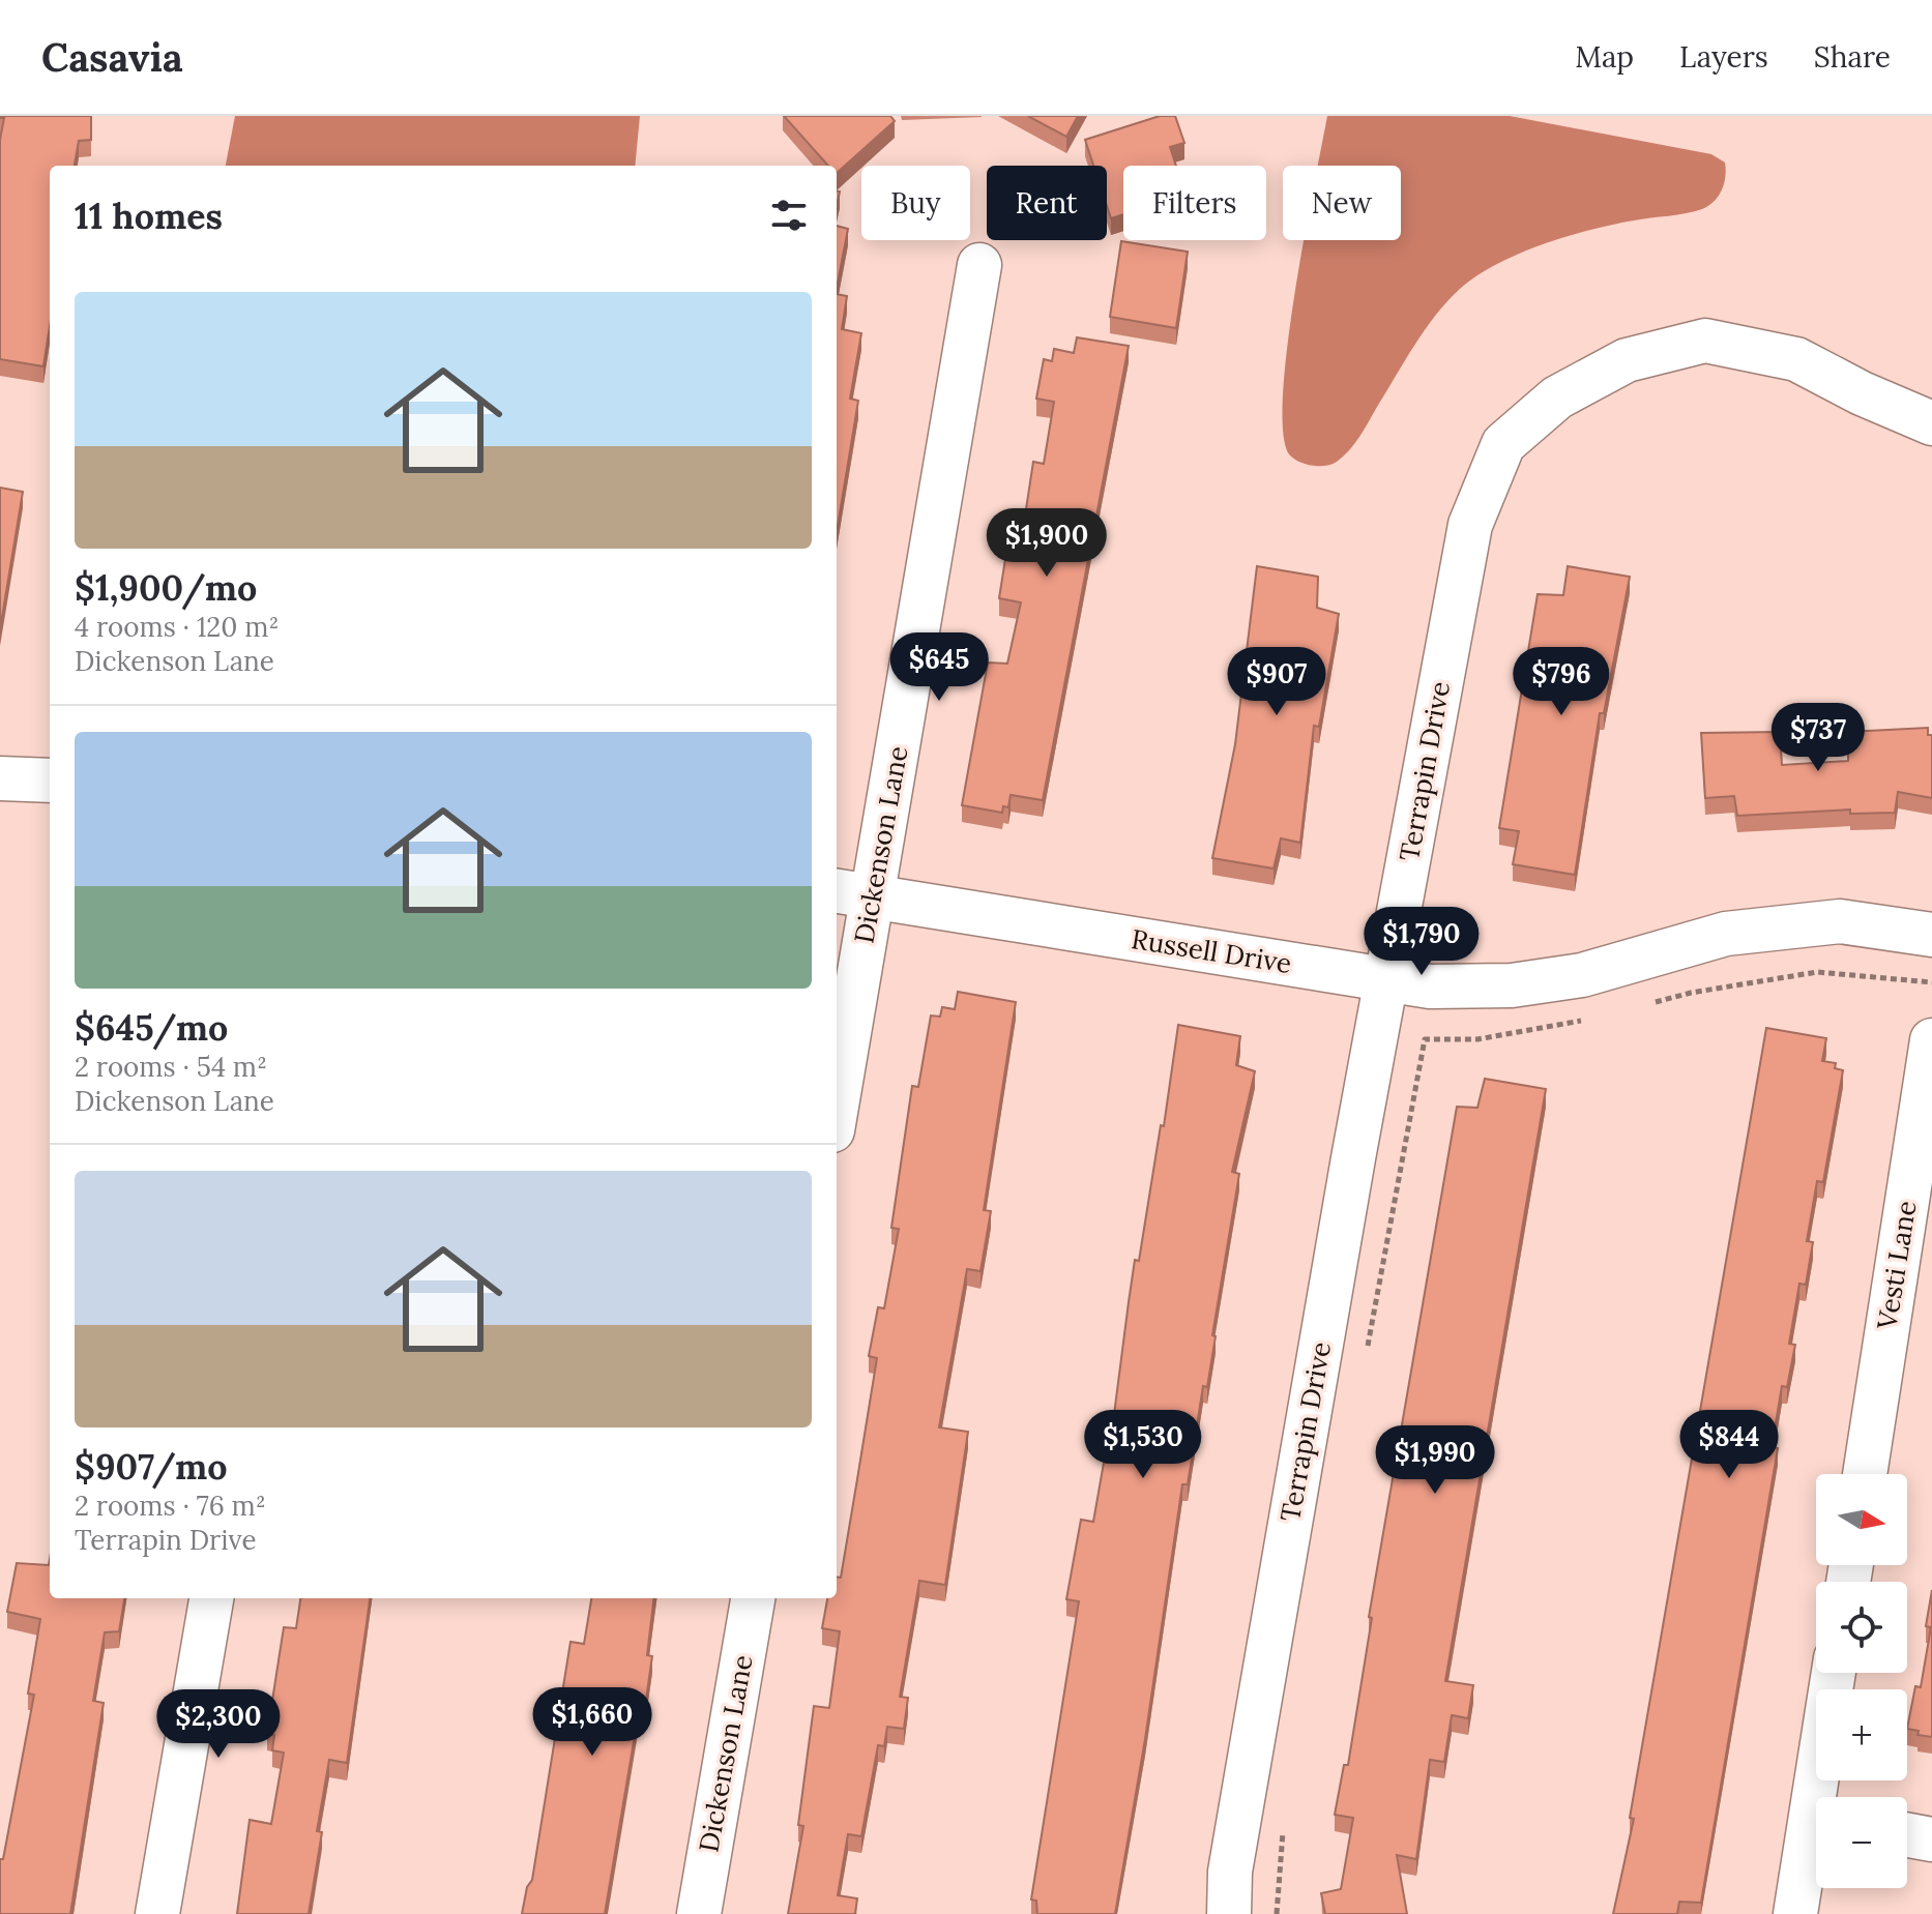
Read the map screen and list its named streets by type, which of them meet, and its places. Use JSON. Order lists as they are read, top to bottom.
{
  "streets": {
    "street": [
      "Terrapin Drive",
      "Dickenson Lane",
      "Russell Drive",
      "Vesti Lane"
    ]
  },
  "crossings": [
    ["Terrapin Drive", "Russell Drive"],
    ["Dickenson Lane", "Russell Drive"]
  ],
  "north": "right",
  "page": {
    "header": "Casavia",
    "nav": ["Map", "Layers", "Share"],
    "chip": [
      "Buy",
      "Rent",
      "Filters",
      "New"
    ],
    "heading": "11 homes",
    "list": [
      {
        "name": "$1,900/mo",
        "note": "4 rooms · 120 m² · Dickenson Lane"
      },
      {
        "name": "$645/mo",
        "note": "2 rooms · 54 m² · Dickenson Lane"
      },
      {
        "name": "$907/mo",
        "note": "2 rooms · 76 m² · Terrapin Drive"
      }
    ],
    "price": [
      "$1,900",
      "$645",
      "$907",
      "$796",
      "$737",
      "$1,790",
      "$1,530",
      "$844",
      "$1,990",
      "$1,660",
      "$2,300"
    ],
    "map_buttons": ["+", "−"]
  }
}
